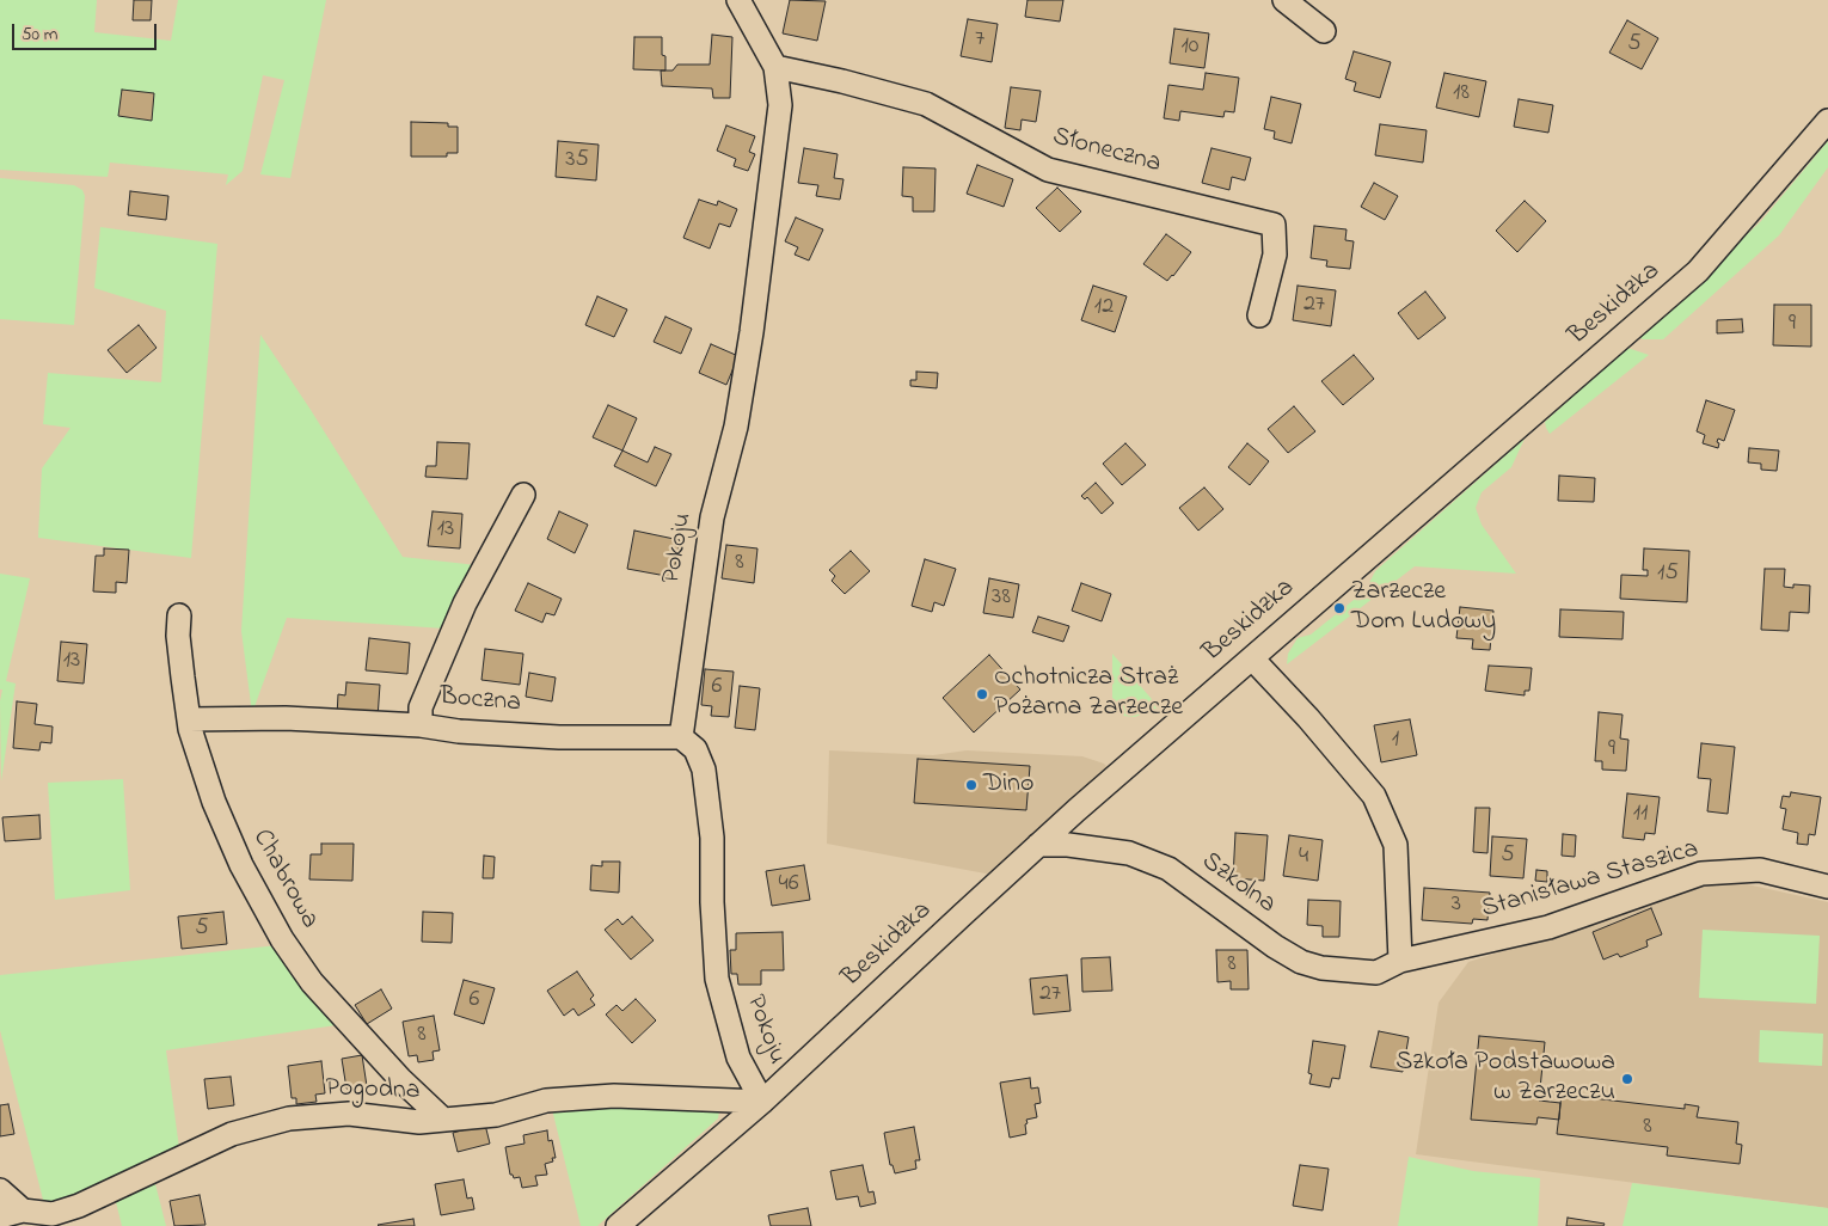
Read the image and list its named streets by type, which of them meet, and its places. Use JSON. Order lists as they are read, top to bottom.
{
  "streets": {
    "street": [
      "Słoneczna",
      "Beskidzka",
      "Pokoju",
      "Boczna",
      "Chabrowa",
      "Stanisława Staszica",
      "Szkolna",
      "Pogodna"
    ]
  },
  "crossings": [
    ["Słoneczna", "Pokoju"],
    ["Beskidzka", "Pokoju"],
    ["Beskidzka", "Szkolna"],
    ["Beskidzka", "Pogodna"],
    ["Pokoju", "Boczna"],
    ["Pokoju", "Pogodna"],
    ["Chabrowa", "Pogodna"],
    ["Stanisława Staszica", "Szkolna"]
  ],
  "places": [
    "Zarzecze Dom Ludowy",
    "Ochotnicza Straż Pożarna Zarzecze",
    "Dino",
    "Szkoła Podstawowa w Zarzeczu"
  ],
  "house_numbers": [
    "7",
    "5",
    "10",
    "18",
    "35",
    "27",
    "12",
    "9",
    "13",
    "8",
    "15",
    "38",
    "13",
    "6",
    "1",
    "9",
    "11",
    "5",
    "4",
    "46",
    "3",
    "5",
    "8",
    "27",
    "6",
    "8",
    "8"
  ],
  "scale_bar": "50 m"
}
